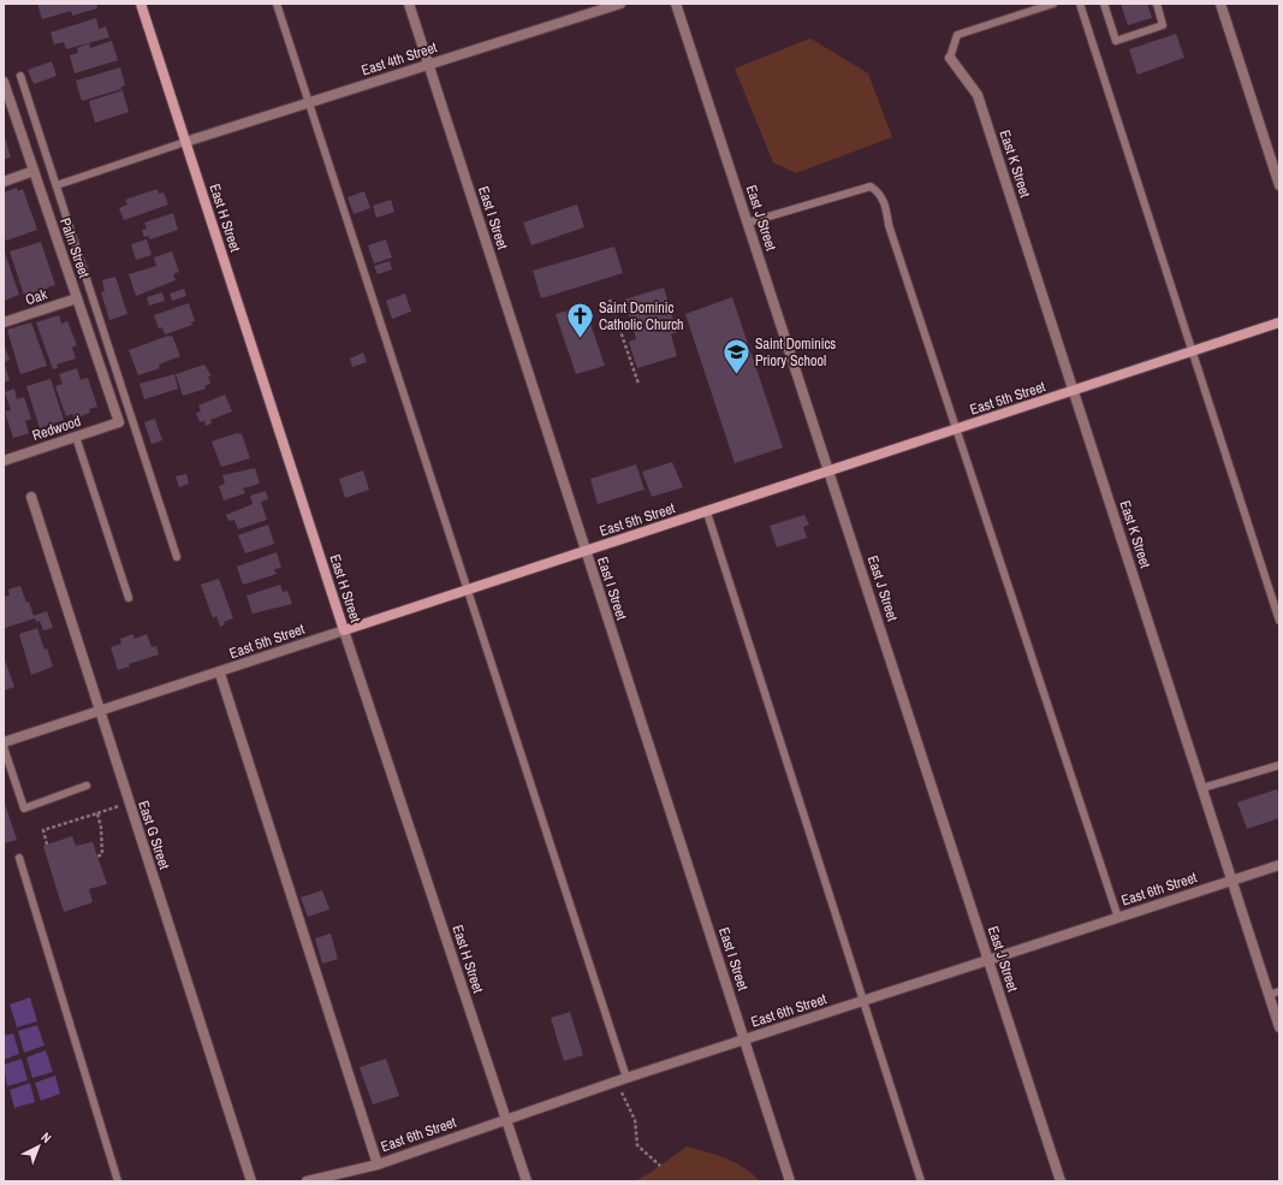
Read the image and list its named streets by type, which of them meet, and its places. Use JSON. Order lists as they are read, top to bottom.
{
  "streets": {
    "street": [
      "East 4th Street",
      "East K Street",
      "East H Street",
      "East I Street",
      "East J Street",
      "Palm Street",
      "Oak",
      "East 5th Street",
      "Redwood",
      "East G Street",
      "East 6th Street"
    ]
  },
  "crossings": [
    ["East 4th Street", "East H Street"],
    ["East 4th Street", "East I Street"],
    ["East K Street", "East 5th Street"],
    ["East K Street", "East 6th Street"],
    ["East H Street", "East 5th Street"],
    ["East H Street", "East 6th Street"],
    ["East I Street", "East 5th Street"],
    ["East I Street", "East 6th Street"],
    ["East J Street", "East 5th Street"],
    ["East J Street", "East 6th Street"],
    ["Palm Street", "Oak"],
    ["Palm Street", "Redwood"],
    ["East 5th Street", "East G Street"]
  ],
  "places": {
    "church": ["Saint Dominic Catholic Church"],
    "school or university": ["Saint Dominics Priory School"]
  },
  "north": "top right"
}
